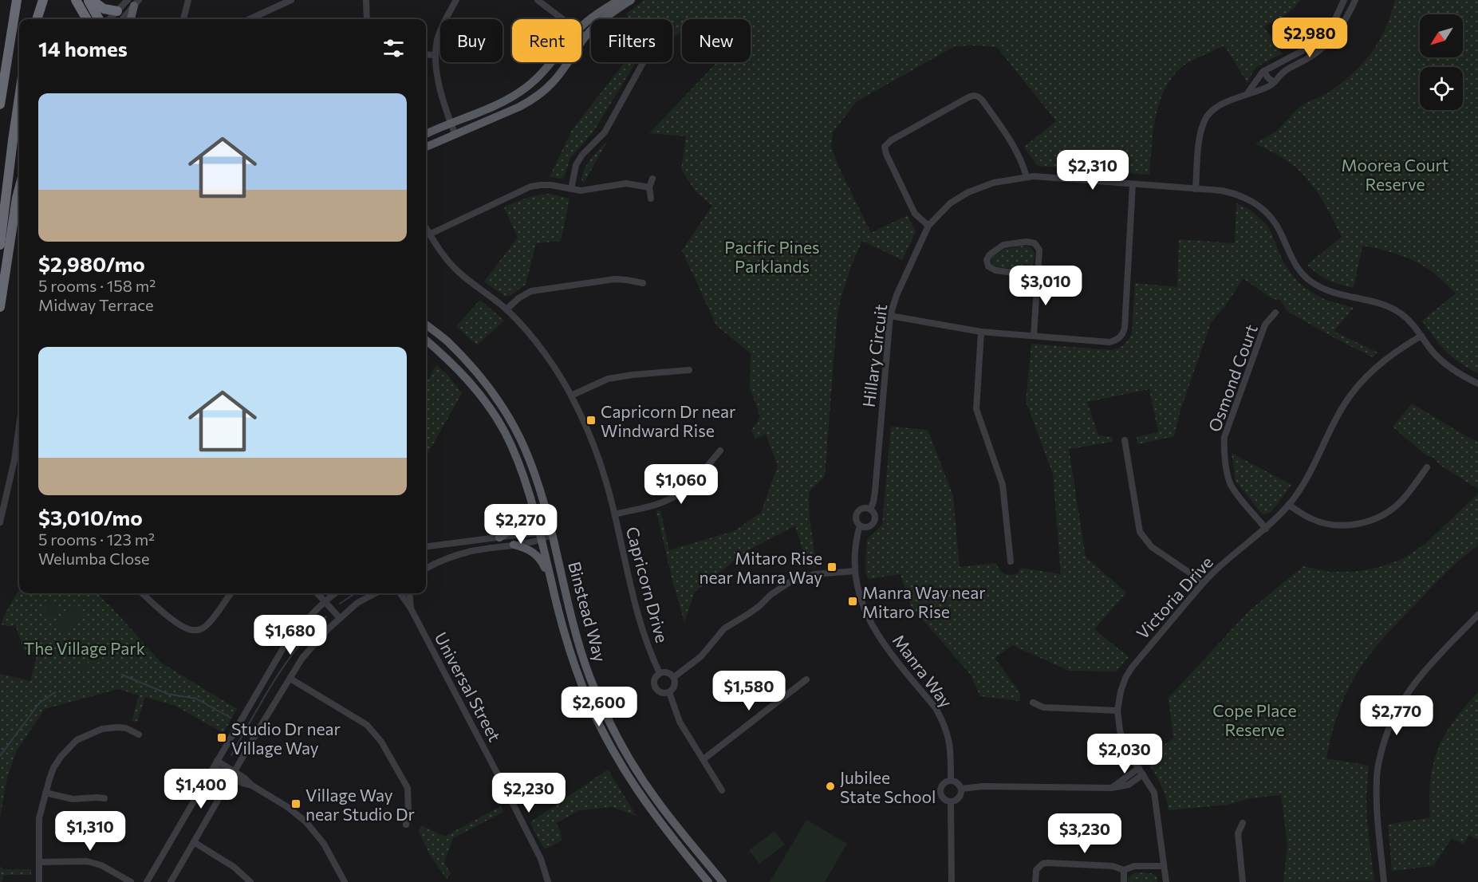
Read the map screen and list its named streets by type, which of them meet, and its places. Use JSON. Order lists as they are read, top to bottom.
{
  "streets": {
    "main road": ["Binstead Way"],
    "street": [
      "Hillary Circuit",
      "Osmond Court",
      "Capricorn Drive",
      "Victoria Drive",
      "Manra Way",
      "Universal Street"
    ]
  },
  "crossings": [
    ["Hillary Circuit", "Victoria Drive"],
    ["Hillary Circuit", "Manra Way"],
    ["Osmond Court", "Victoria Drive"]
  ],
  "parks": [
    "Moorea Court Reserve",
    "Pacific Pines Parklands",
    "The Village Park",
    "Cope Place Reserve"
  ],
  "places": {
    "transit": [
      "Capricorn Dr near Windward Rise",
      "Mitaro Rise near Manra Way",
      "Manra Way near Mitaro Rise",
      "Studio Dr near Village Way",
      "Village Way near Studio Dr"
    ],
    "other": ["Jubilee State School"]
  },
  "north": "bottom left",
  "page": {
    "price": [
      "$2,980",
      "$2,310",
      "$3,010",
      "$1,060",
      "$2,270",
      "$1,680",
      "$1,580",
      "$2,600",
      "$2,770",
      "$2,030",
      "$1,400",
      "$2,230",
      "$1,310",
      "$3,230"
    ],
    "chip": [
      "Buy",
      "Rent",
      "Filters",
      "New"
    ],
    "heading": "14 homes",
    "list": [
      {
        "name": "$2,980/mo",
        "note": "5 rooms · 158 m² · Midway Terrace"
      },
      {
        "name": "$3,010/mo",
        "note": "5 rooms · 123 m² · Welumba Close"
      }
    ]
  }
}
